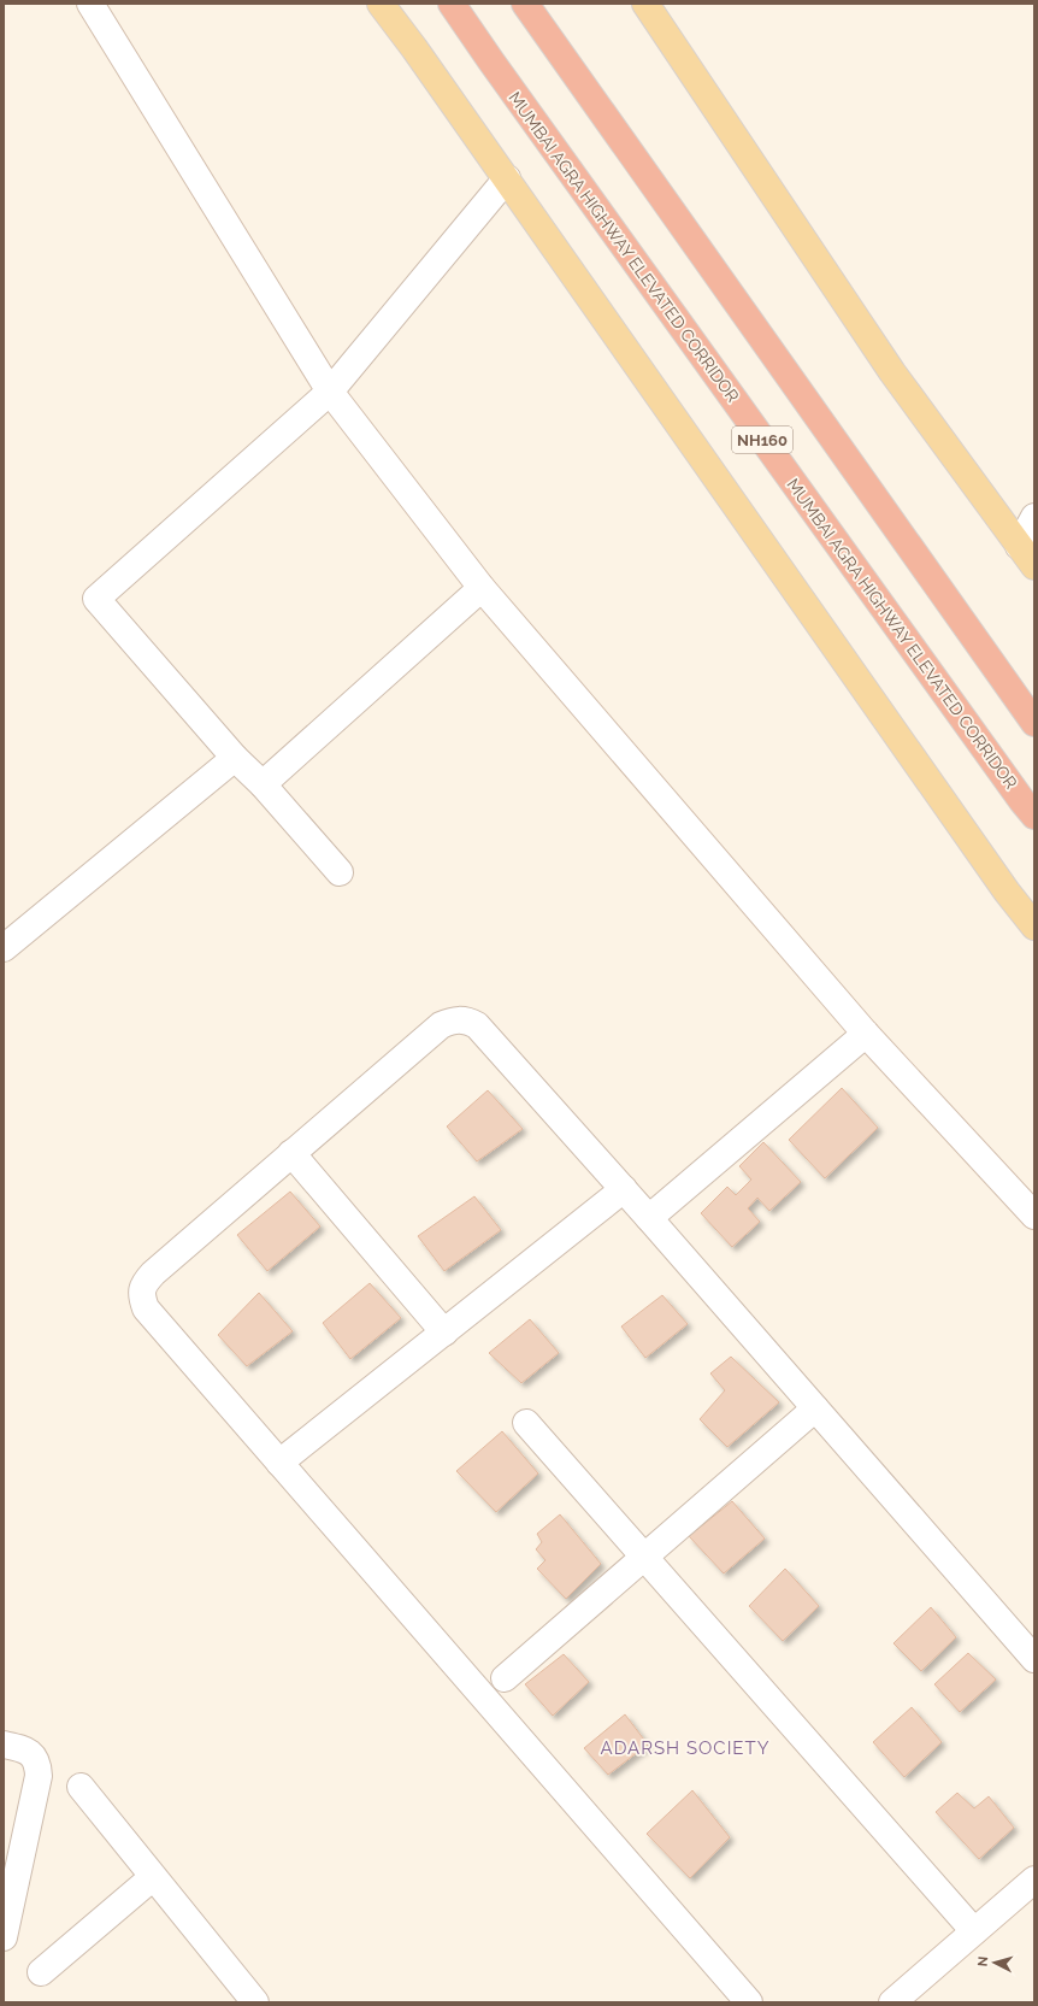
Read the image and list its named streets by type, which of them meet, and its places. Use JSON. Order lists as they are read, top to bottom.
{
  "streets": {
    "highway": ["MUMBAI AGRA HIGHWAY ELEVATED CORRIDOR", "NH160"]
  },
  "districts": ["ADARSH SOCIETY"],
  "north": "left"
}
